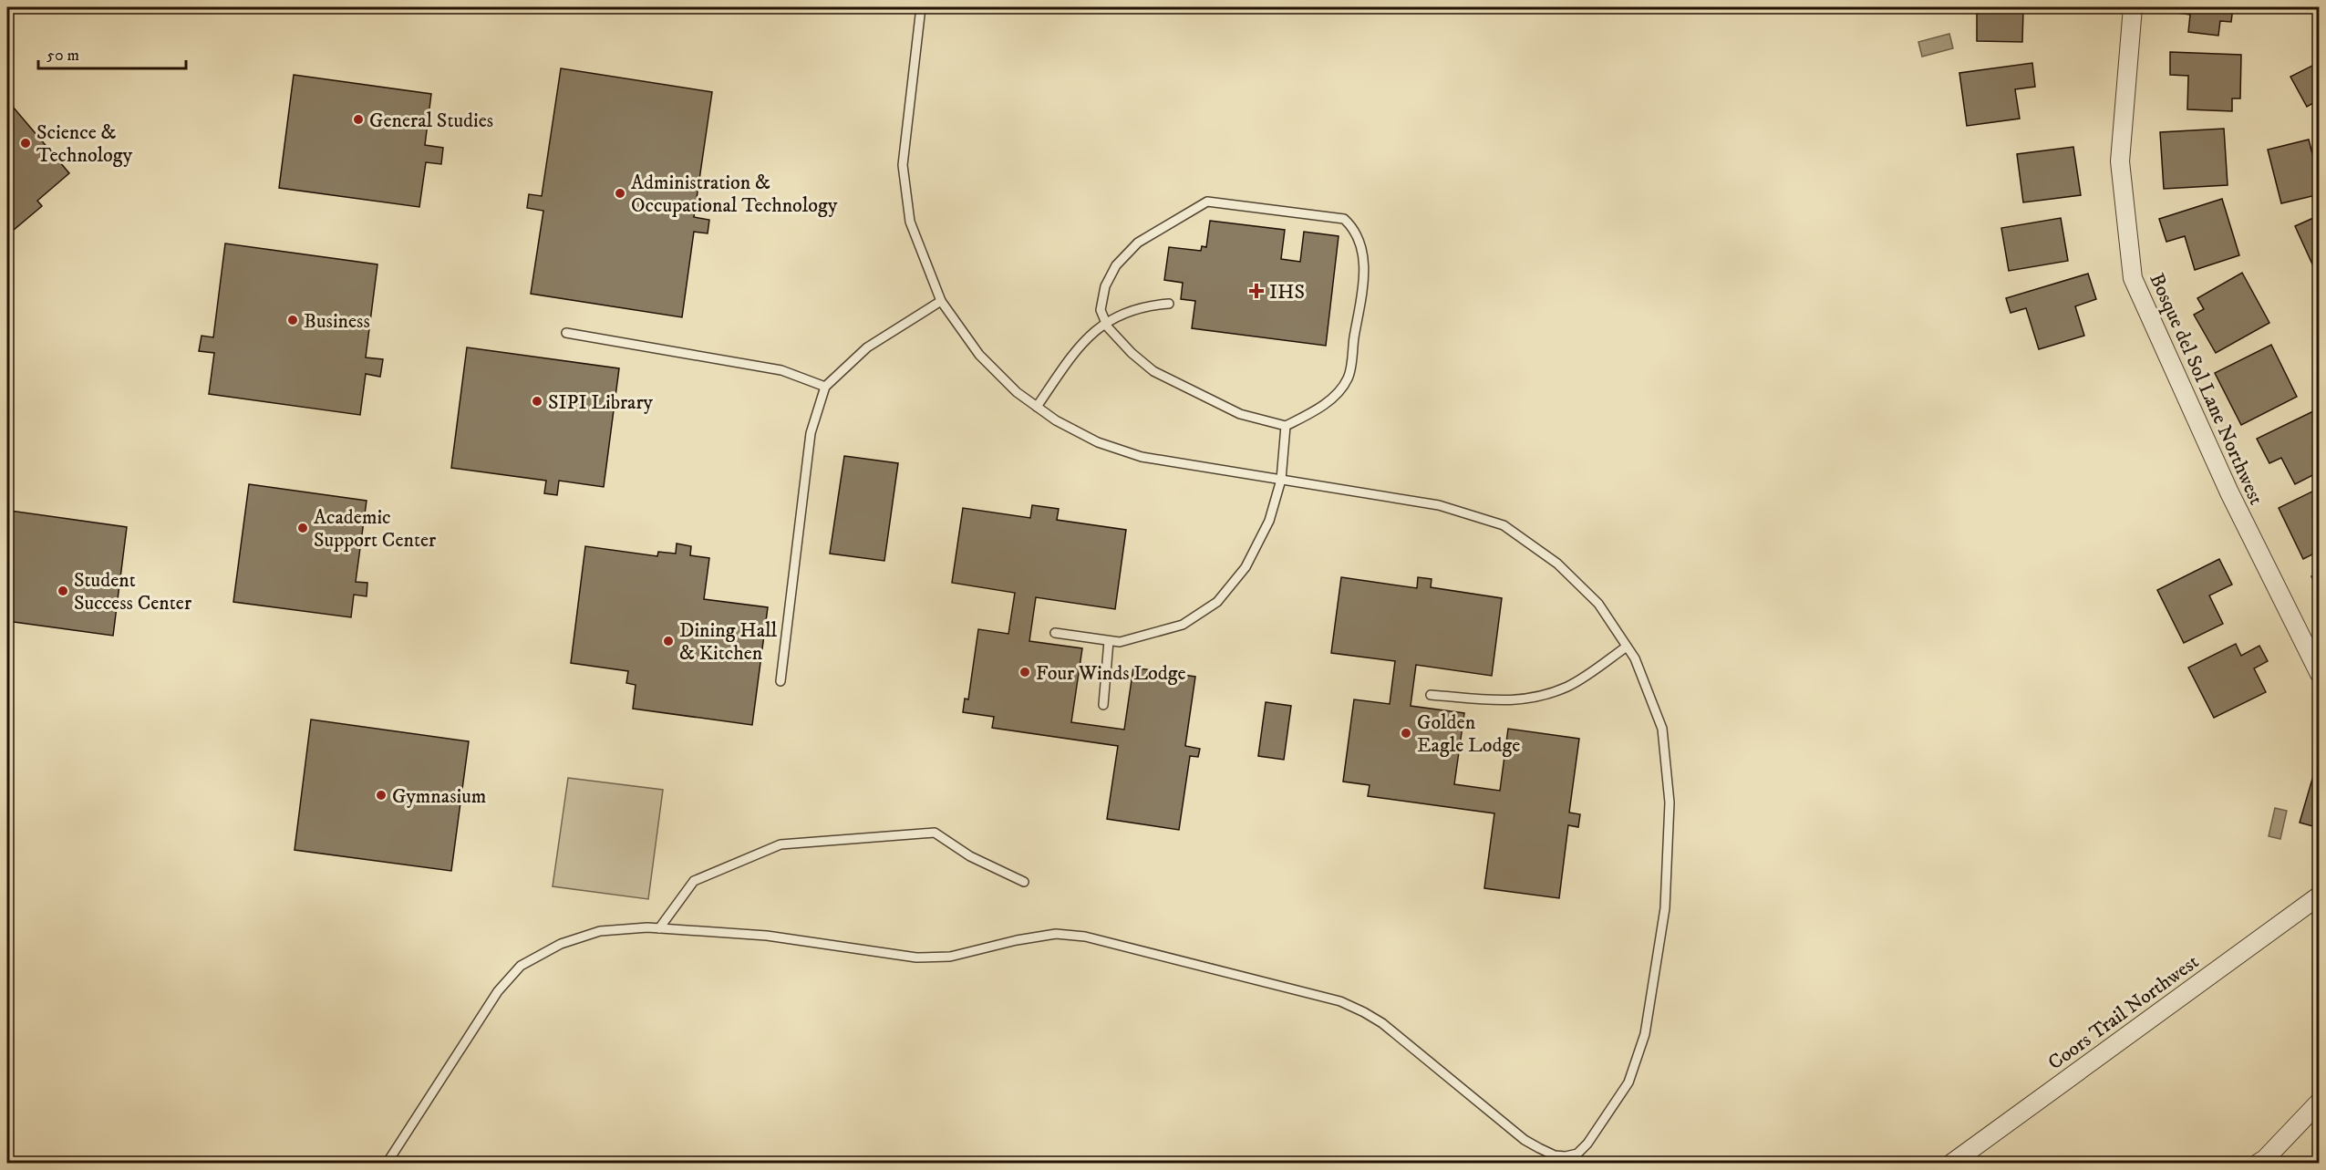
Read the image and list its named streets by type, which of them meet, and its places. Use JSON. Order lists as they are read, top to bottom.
{
  "streets": {
    "street": ["Bosque del Sol Lane Northwest", "Coors Trail Northwest"]
  },
  "places": {
    "other": [
      "General Studies",
      "Science & Technology",
      "Administration & Occupational Technology",
      "Business",
      "SIPI Library",
      "Academic Support Center",
      "Student Success Center",
      "Dining Hall & Kitchen",
      "Four Winds Lodge",
      "Golden Eagle Lodge",
      "Gymnasium"
    ],
    "health": ["IHS"]
  },
  "scale_bar": "50 m"
}
